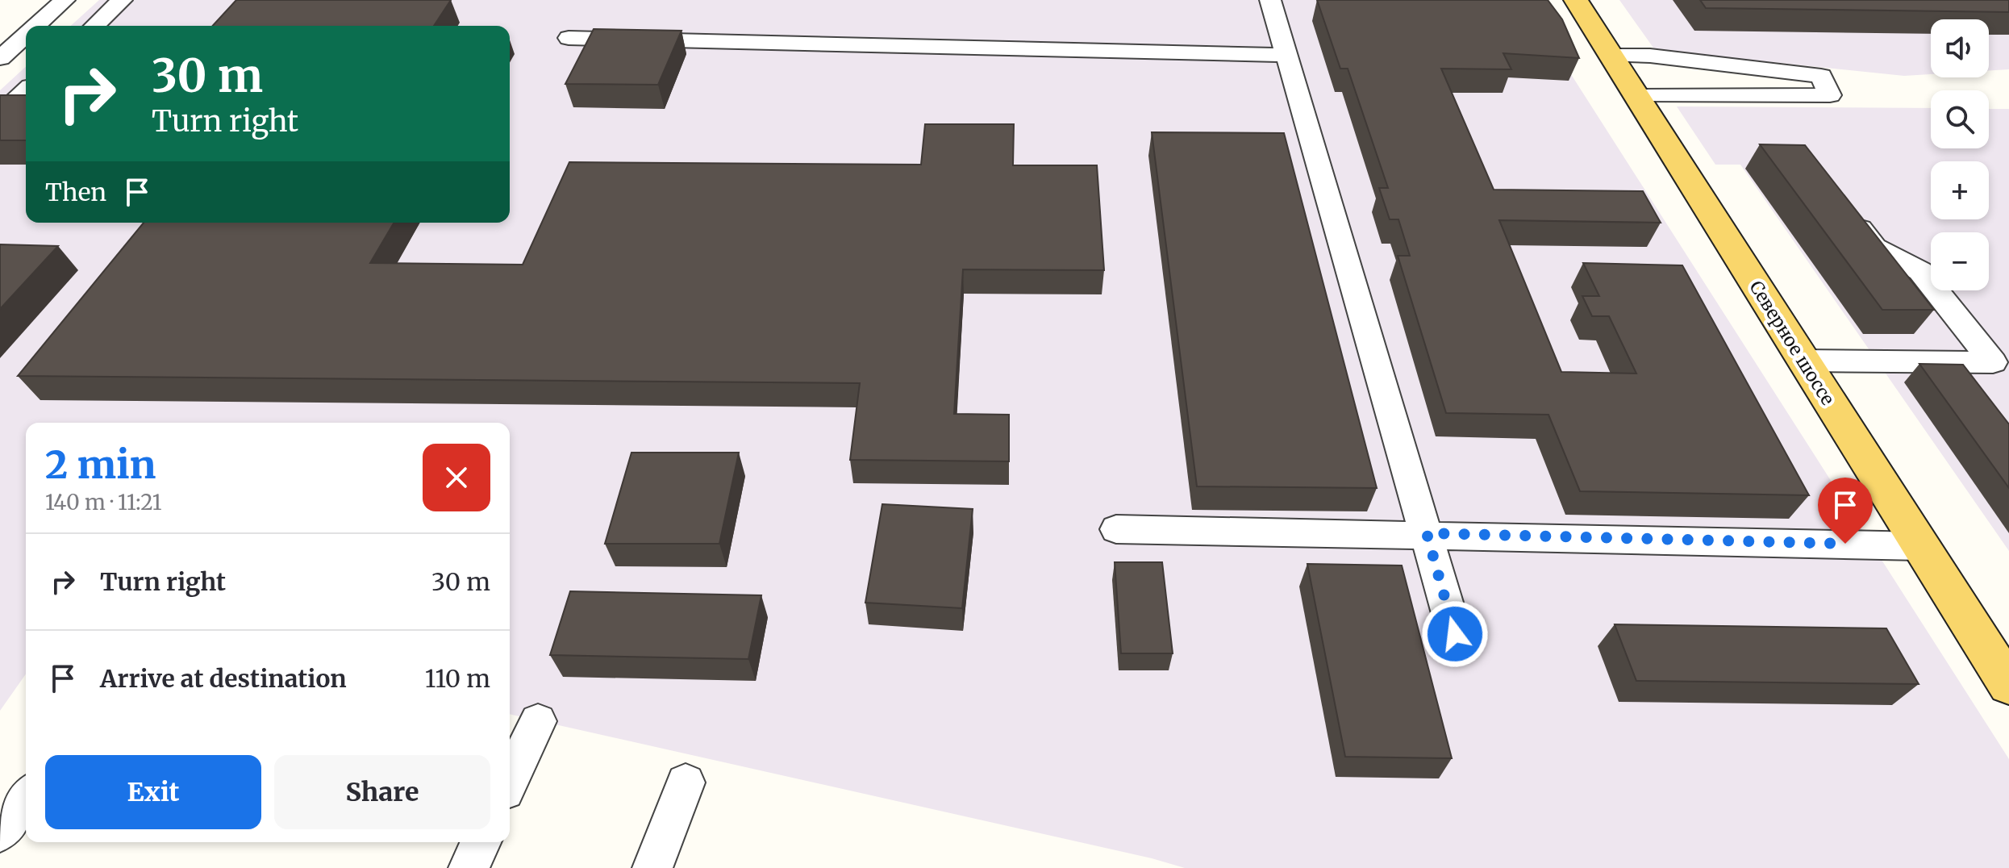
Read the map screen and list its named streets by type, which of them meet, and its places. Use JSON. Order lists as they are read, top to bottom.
{
  "streets": {
    "main road": ["Северное шоссе"]
  },
  "page": {
    "map_buttons": ["+", "−"],
    "turn": ["30 m", "Turn right"],
    "then": "Then",
    "heading": ["2 min", "140 m · 11:21"],
    "list": [
      {
        "name": "Turn right",
        "value": "30 m"
      },
      {
        "name": "Arrive at destination",
        "value": "110 m"
      }
    ],
    "buttons": ["Exit", "Share"]
  }
}
